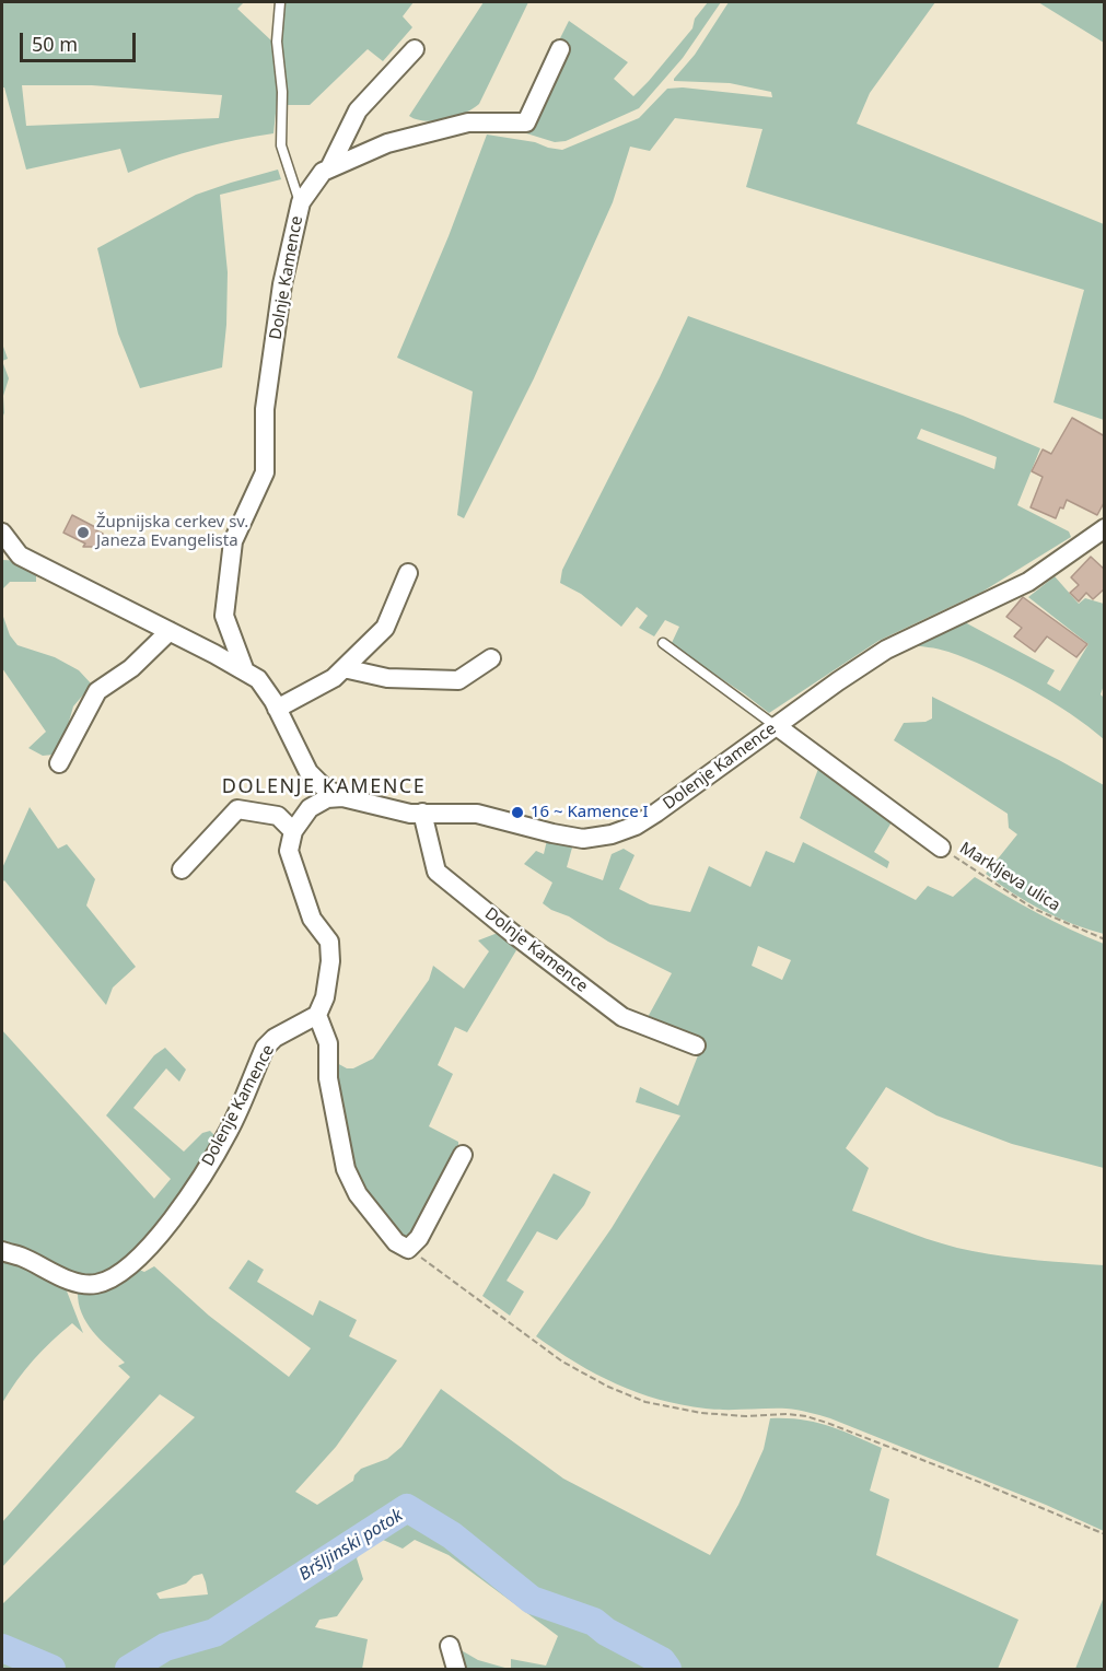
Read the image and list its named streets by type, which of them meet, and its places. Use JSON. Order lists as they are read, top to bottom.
{
  "streets": {
    "street": ["Dolnje Kamence", "Dolenje Kamence"],
    "path": ["Markljeva ulica"]
  },
  "crossings": [
    ["Dolnje Kamence", "Dolenje Kamence"]
  ],
  "districts": ["DOLENJE KAMENCE"],
  "water": ["Bršljinski potok"],
  "places": ["Župnijska cerkev sv. Janeza Evangelista", "16 ~ Kamence I"],
  "scale_bar": "50 m"
}
